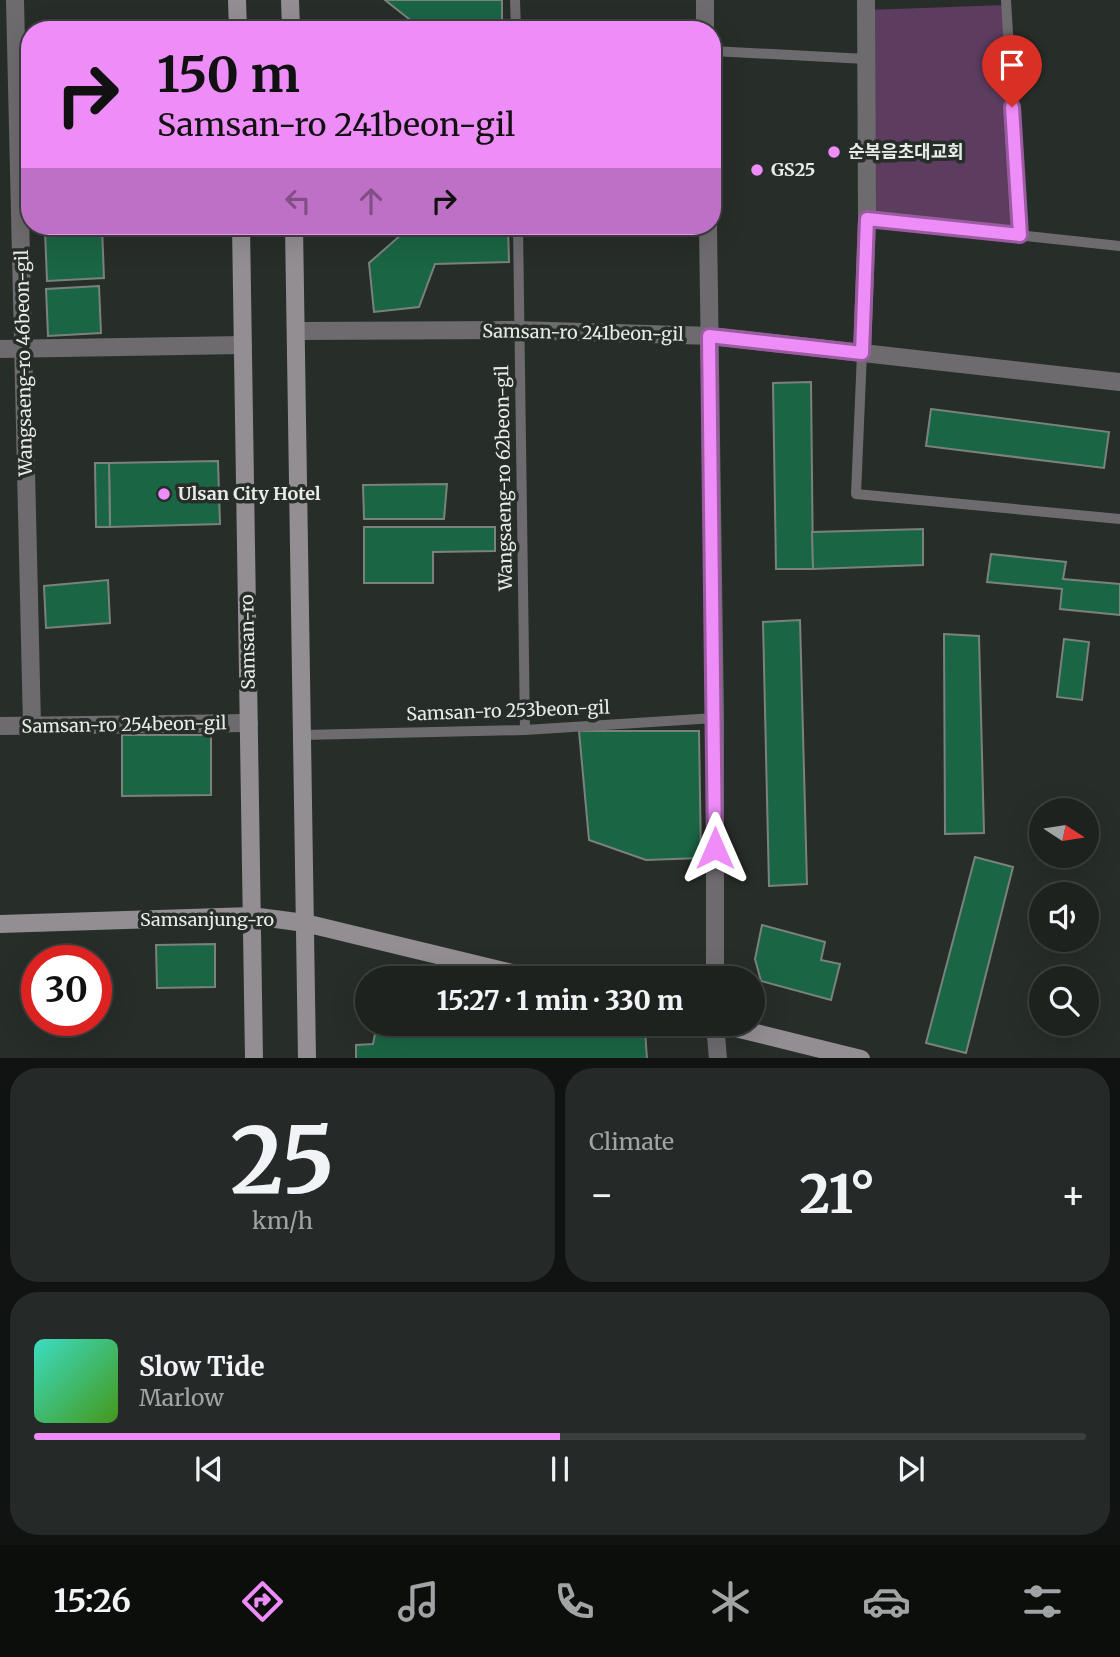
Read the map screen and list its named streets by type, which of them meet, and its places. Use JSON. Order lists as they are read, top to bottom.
{
  "streets": {
    "main road": ["Samsan-ro", "Samsanjung-ro"],
    "street": ["Samsan-ro 241beon-gil", "Wangsaeng-ro 46beon-gil", "Samsan-ro 254beon-gil"],
    "lane": ["Wangsaeng-ro 62beon-gil", "Samsan-ro 253beon-gil"]
  },
  "crossings": [
    ["Samsan-ro 241beon-gil", "Wangsaeng-ro 62beon-gil"],
    ["Wangsaeng-ro 46beon-gil", "Samsan-ro 254beon-gil"],
    ["Wangsaeng-ro 62beon-gil", "Samsan-ro 253beon-gil"],
    ["Samsan-ro", "Samsan-ro 254beon-gil"],
    ["Samsan-ro", "Samsanjung-ro"]
  ],
  "places": ["순복음초대교회", "GS25", "Ulsan City Hotel"],
  "north": "right",
  "page": {
    "turn": ["150 m", "Samsan-ro 241beon-gil"],
    "limit": "30",
    "trip": "15:27 · 1 min · 330 m",
    "tile": [
      ["25", "km/h"],
      "Climate"
    ],
    "heat": ["−", "21°", "+"],
    "song": ["Slow Tide", "Marlow"],
    "tabs": "15:26"
  }
}
